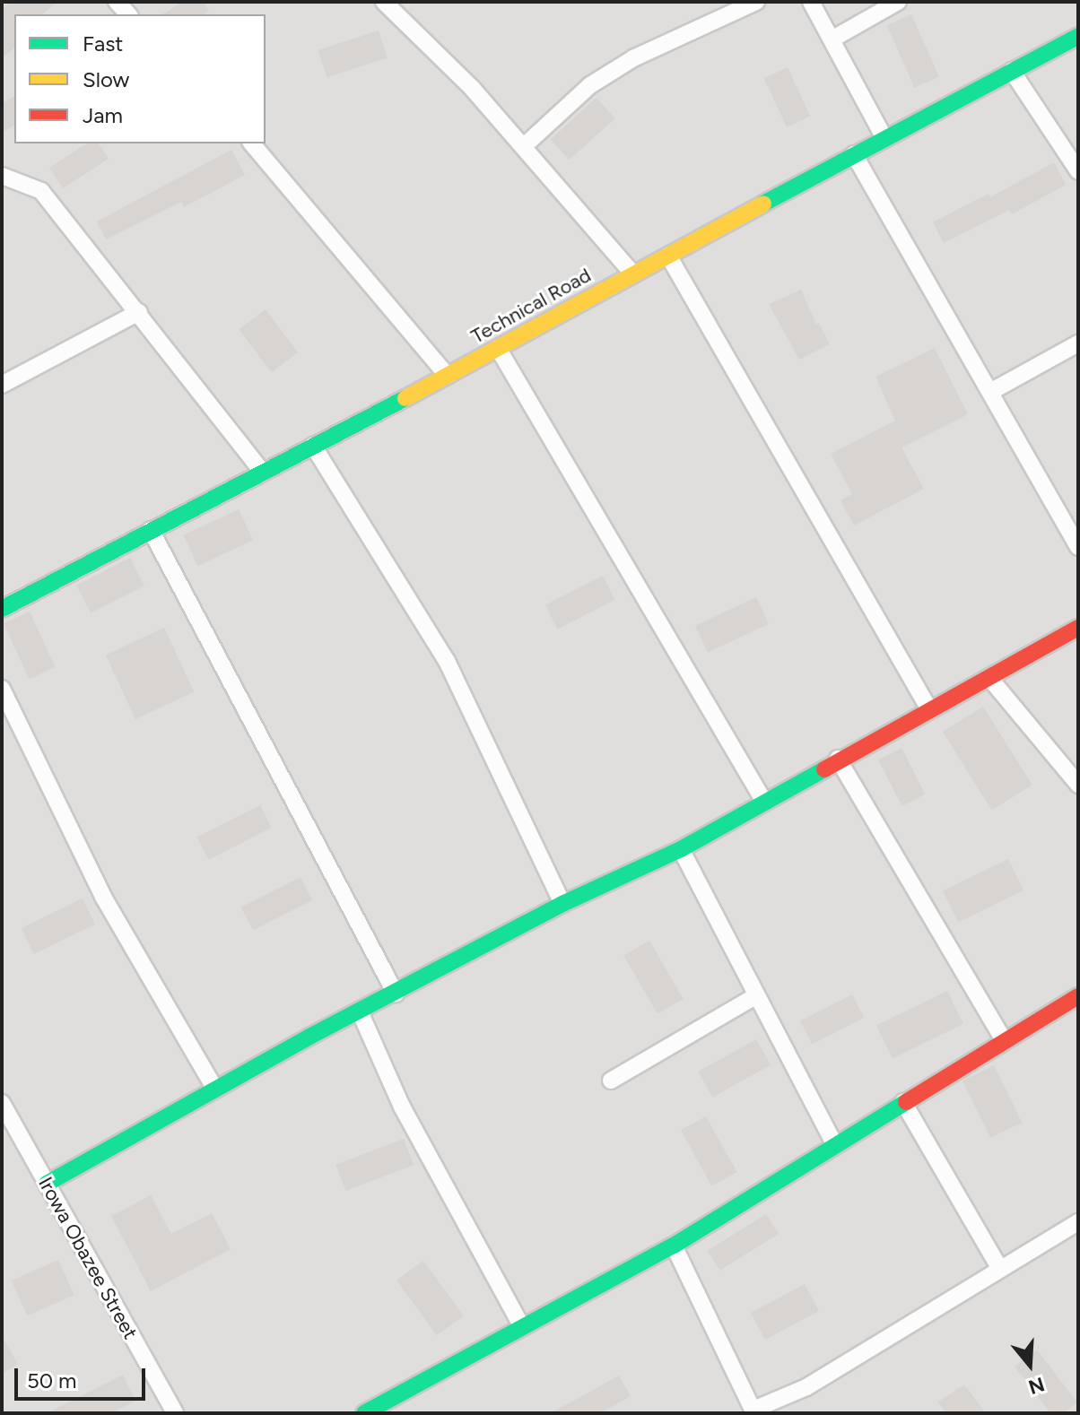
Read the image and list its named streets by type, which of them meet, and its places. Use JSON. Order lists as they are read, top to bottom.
{
  "streets": {
    "street": ["Technical Road", "Irowa Obazee Street"]
  },
  "legend": ["Fast", "Slow", "Jam"],
  "scale_bar": "50 m",
  "north": "bottom"
}
